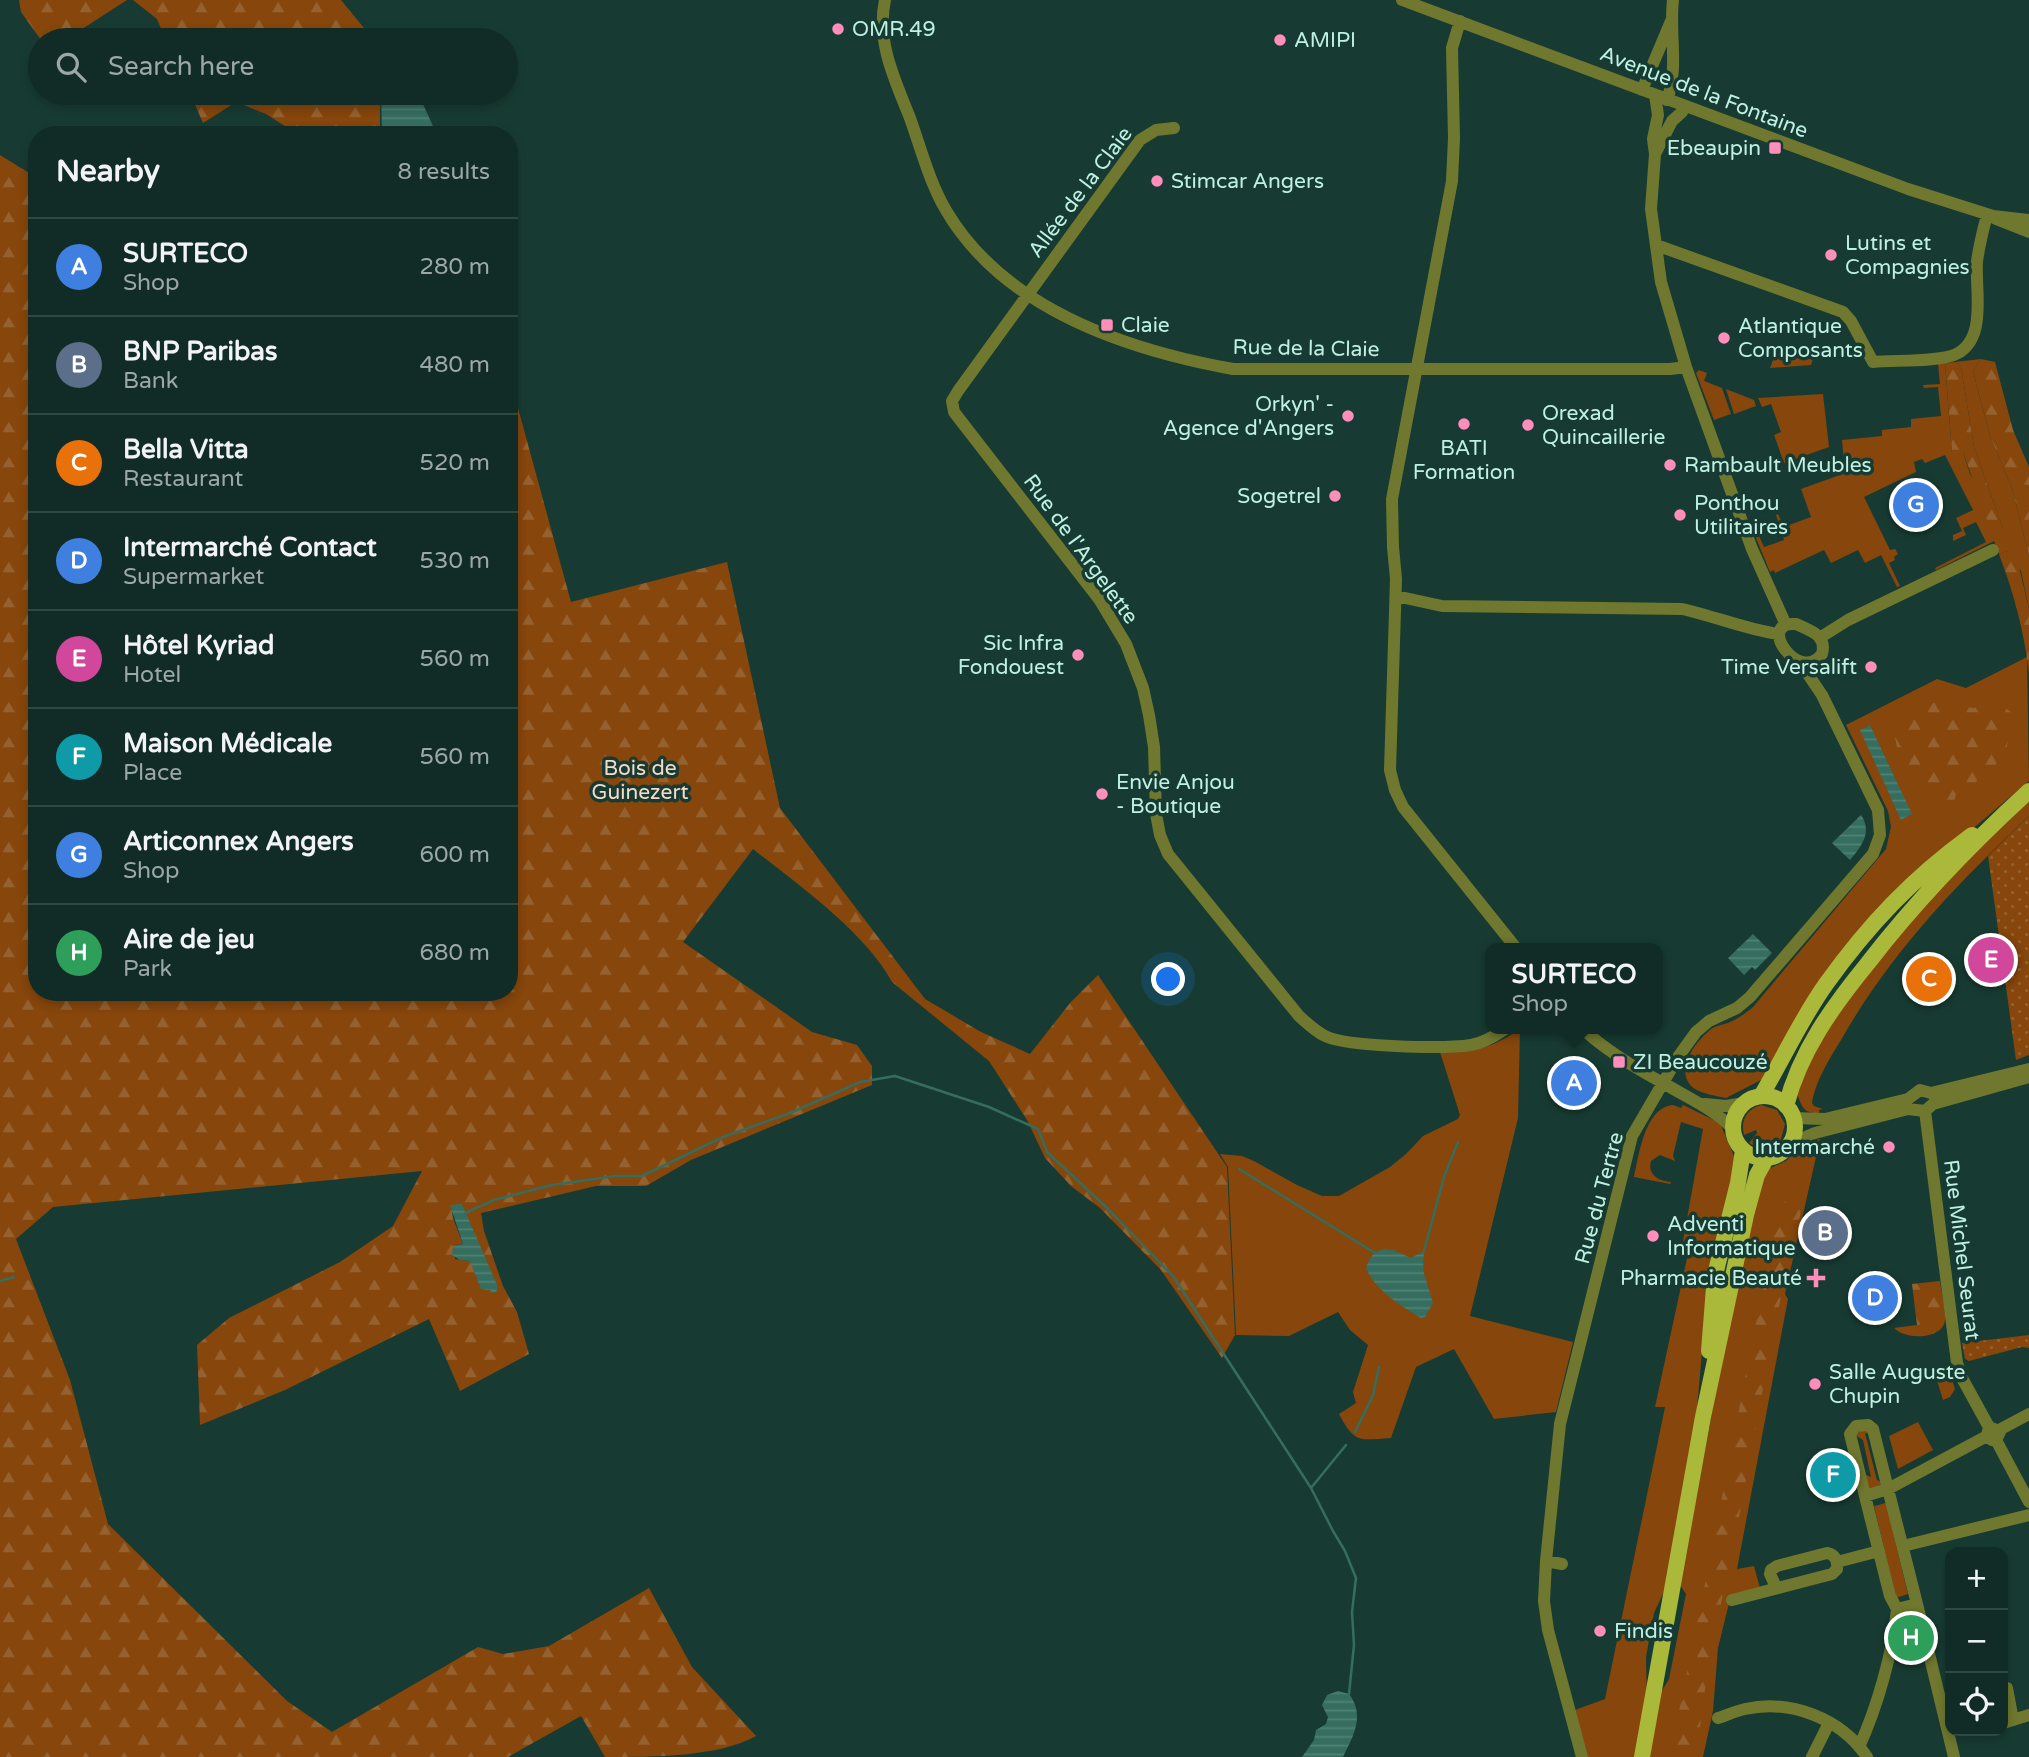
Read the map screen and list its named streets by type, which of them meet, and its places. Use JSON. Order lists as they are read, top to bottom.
{
  "streets": {
    "street": [
      "Avenue de la Fontaine",
      "Allée de la Claie",
      "Rue de la Claie",
      "Rue de l'Argelette",
      "Rue du Tertre",
      "Rue Michel Seurat"
    ]
  },
  "crossings": [
    ["Allée de la Claie", "Rue de la Claie"],
    ["Allée de la Claie", "Rue de l'Argelette"],
    ["Rue de la Claie", "Rue de l'Argelette"]
  ],
  "parks": ["Bois de Guinezert"],
  "places": {
    "other": [
      "OMR.49",
      "AMIPI",
      "Stimcar Angers",
      "Lutins et Compagnies",
      "Atlantique Composants",
      "Orkyn' - Agence d'Angers",
      "BATI Formation",
      "Orexad Quincaillerie",
      "Rambault Meubles",
      "Sogetrel",
      "Ponthou Utilitaires",
      "Sic Infra Fondouest",
      "Time Versalift",
      "Envie Anjou - Boutique",
      "Intermarché",
      "Adventi Informatique",
      "Salle Auguste Chupin",
      "Findis"
    ],
    "transit": ["Ebeaupin", "Claie", "ZI Beaucouzé"],
    "health": ["Pharmacie Beauté"]
  },
  "page": {
    "search": "Search here",
    "heading": ["Nearby", "8 results"],
    "list": [
      {
        "mark": "A",
        "name": "SURTECO",
        "note": "Shop",
        "value": "280 m"
      },
      {
        "mark": "B",
        "name": "BNP Paribas",
        "note": "Bank",
        "value": "480 m"
      },
      {
        "mark": "C",
        "name": "Bella Vitta",
        "note": "Restaurant",
        "value": "520 m"
      },
      {
        "mark": "D",
        "name": "Intermarché Contact",
        "note": "Supermarket",
        "value": "530 m"
      },
      {
        "mark": "E",
        "name": "Hôtel Kyriad",
        "note": "Hotel",
        "value": "560 m"
      },
      {
        "mark": "F",
        "name": "Maison Médicale",
        "note": "Place",
        "value": "560 m"
      },
      {
        "mark": "G",
        "name": "Articonnex Angers",
        "note": "Shop",
        "value": "600 m"
      },
      {
        "mark": "H",
        "name": "Aire de jeu",
        "note": "Park",
        "value": "680 m"
      }
    ],
    "pins": [
      "G",
      "E",
      "C",
      "A",
      "B",
      "D",
      "F",
      "H"
    ],
    "popup": ["SURTECO", "Shop"],
    "map_buttons": ["+", "−"]
  }
}
